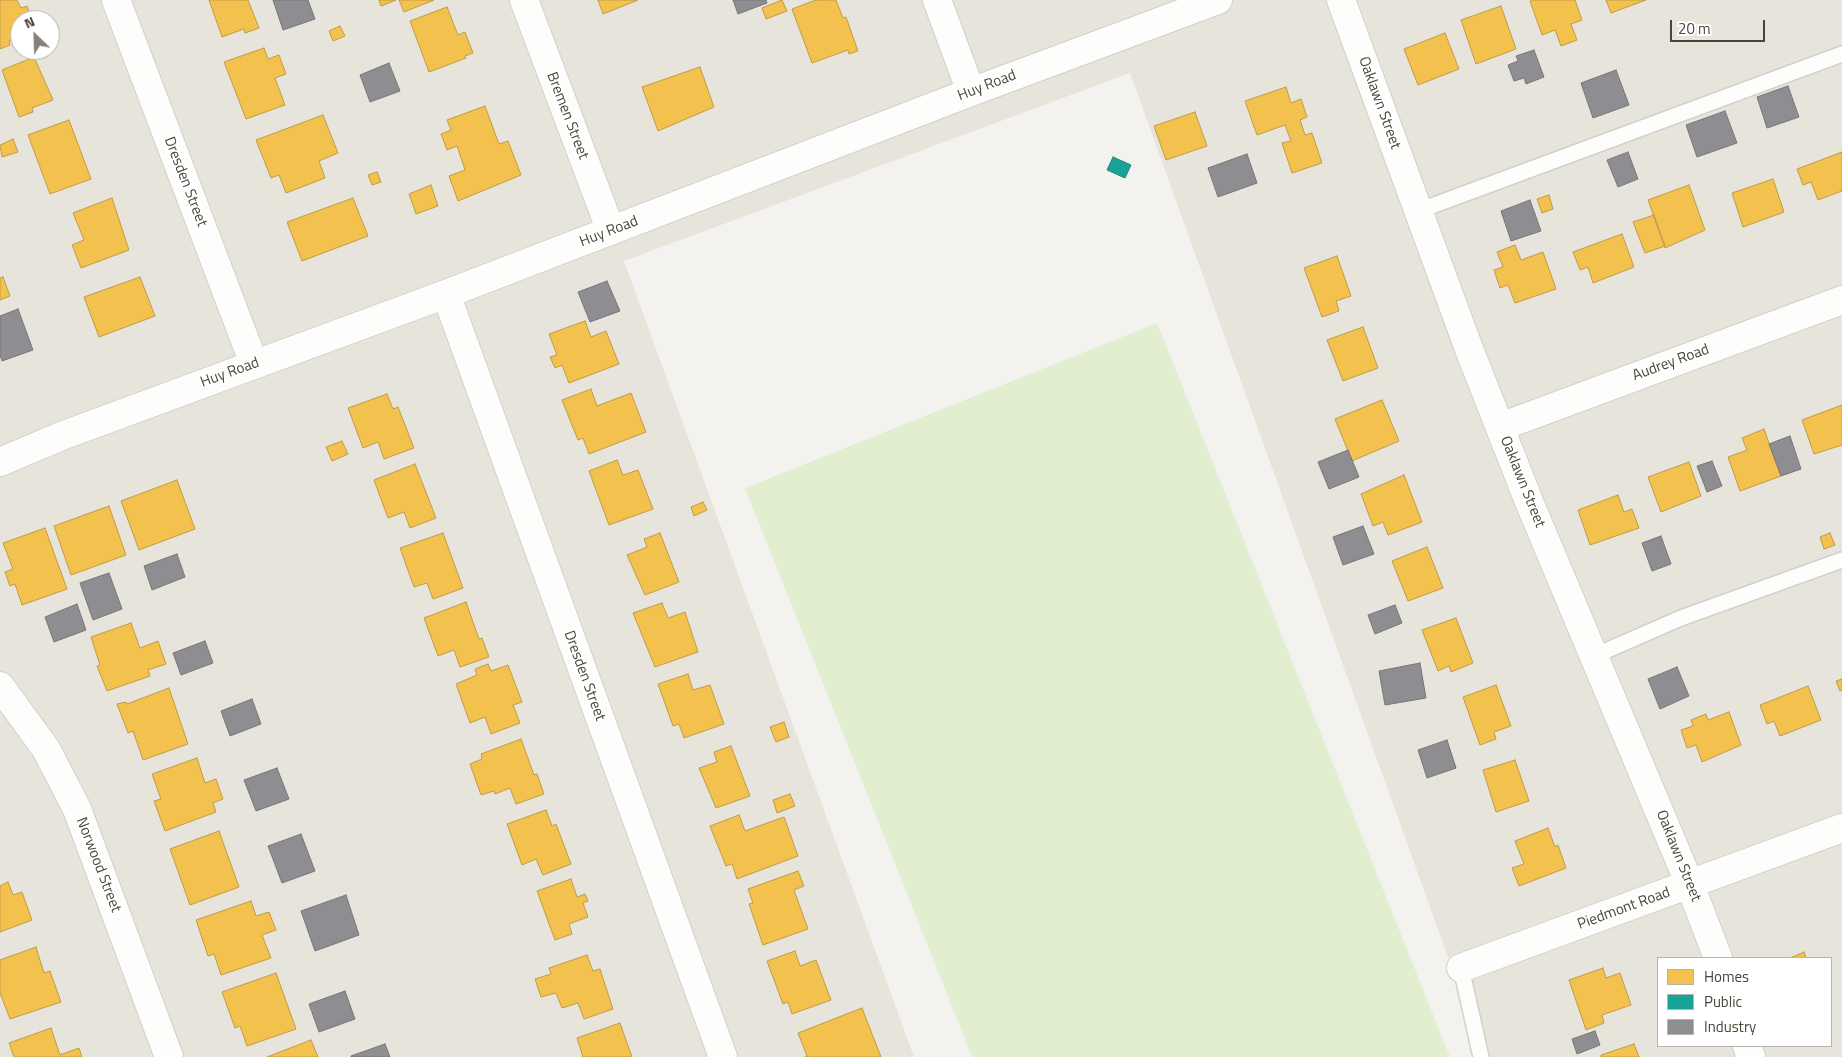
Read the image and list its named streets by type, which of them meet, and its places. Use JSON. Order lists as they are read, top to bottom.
{
  "streets": {
    "street": [
      "Huy Road",
      "Oaklawn Street",
      "Bremen Street",
      "Dresden Street",
      "Audrey Road",
      "Norwood Street",
      "Piedmont Road"
    ]
  },
  "crossings": [
    ["Huy Road", "Bremen Street"],
    ["Huy Road", "Dresden Street"],
    ["Oaklawn Street", "Audrey Road"],
    ["Oaklawn Street", "Piedmont Road"]
  ],
  "legend": ["Homes", "Public", "Industry"],
  "scale_bar": "20 m",
  "north": "top left"
}
